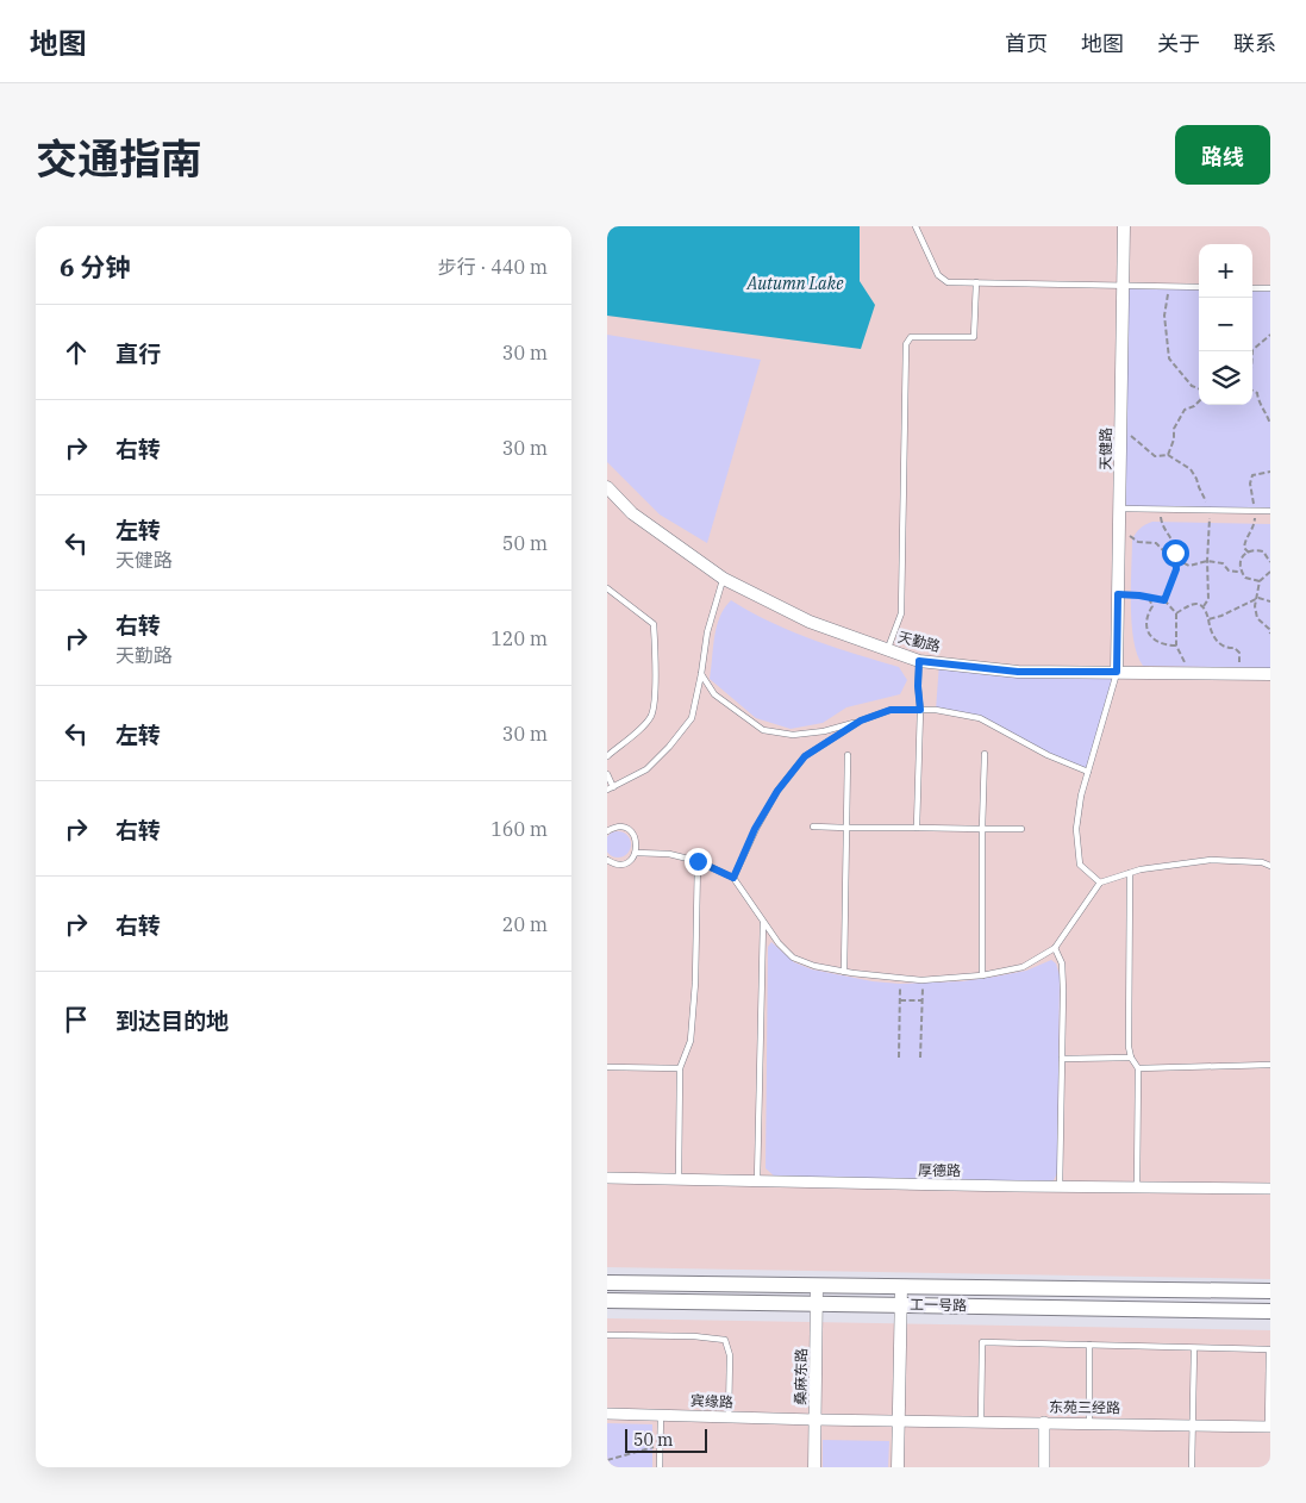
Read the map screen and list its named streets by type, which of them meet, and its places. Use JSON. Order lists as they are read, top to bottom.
{
  "streets": {
    "main road": ["工一号路"],
    "street": [
      "天健路",
      "天勤路",
      "厚德路",
      "桑麻东路",
      "宾缘路",
      "东苑三经路"
    ]
  },
  "crossings": [
    ["天健路", "天勤路"],
    ["工一号路", "桑麻东路"],
    ["桑麻东路", "宾缘路"],
    ["宾缘路", "东苑三经路"]
  ],
  "water": ["Autumn Lake"],
  "scale_bar": "50 m",
  "page": {
    "header": "地图",
    "nav": [
      "首页",
      "地图",
      "关于",
      "联系"
    ],
    "title": "交通指南",
    "buttons": "路线",
    "heading": ["6 分钟", "步行 · 440 m"],
    "map_buttons": ["+", "−"],
    "list": [
      ["直行", "30 m"],
      ["右转", "30 m"],
      ["左转", "天健路", "50 m"],
      ["右转", "天勤路", "120 m"],
      ["左转", "30 m"],
      ["右转", "160 m"],
      ["右转", "20 m"],
      "到达目的地"
    ],
    "scale": "50 m"
  }
}
